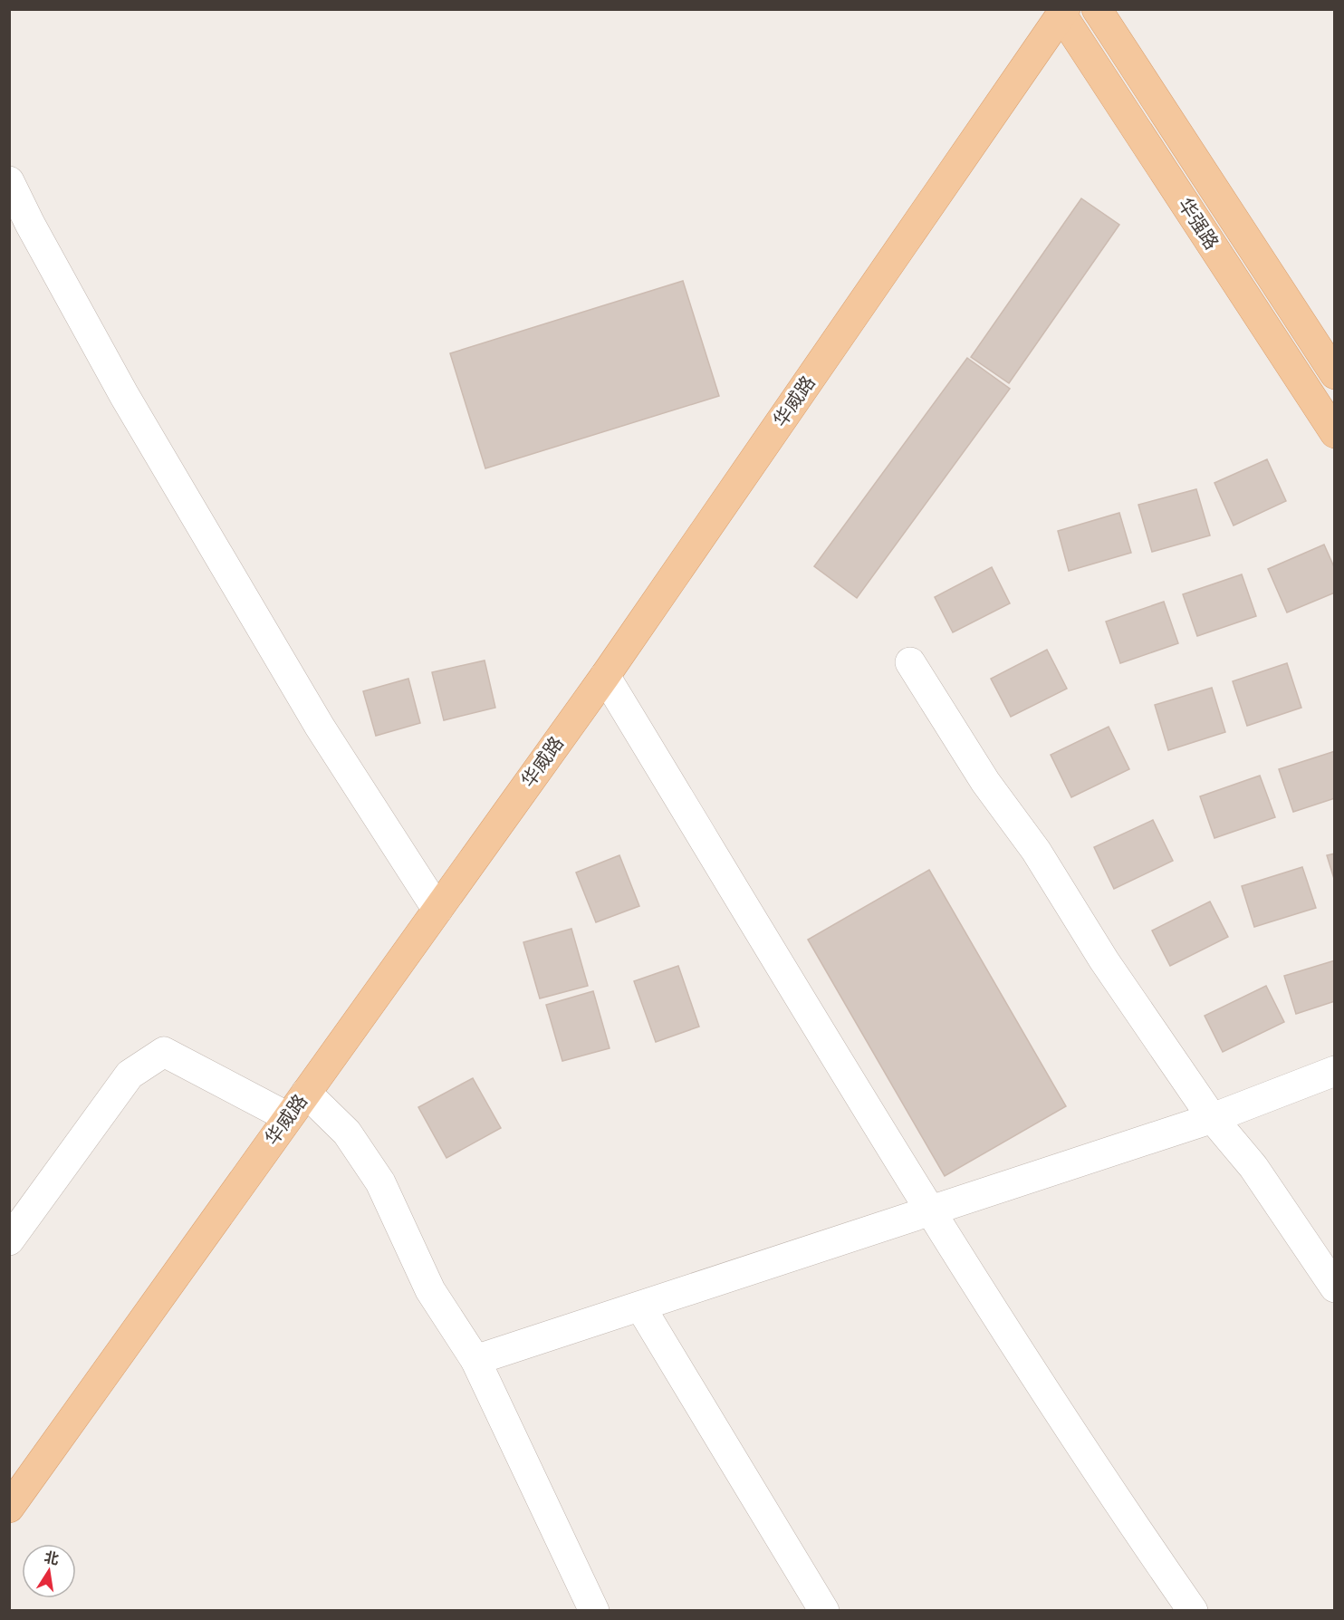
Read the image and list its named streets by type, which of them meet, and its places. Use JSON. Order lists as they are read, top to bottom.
{
  "streets": {
    "main road": ["华强路", "华威路"]
  },
  "crossings": [
    ["华强路", "华威路"]
  ],
  "north": "top"
}
